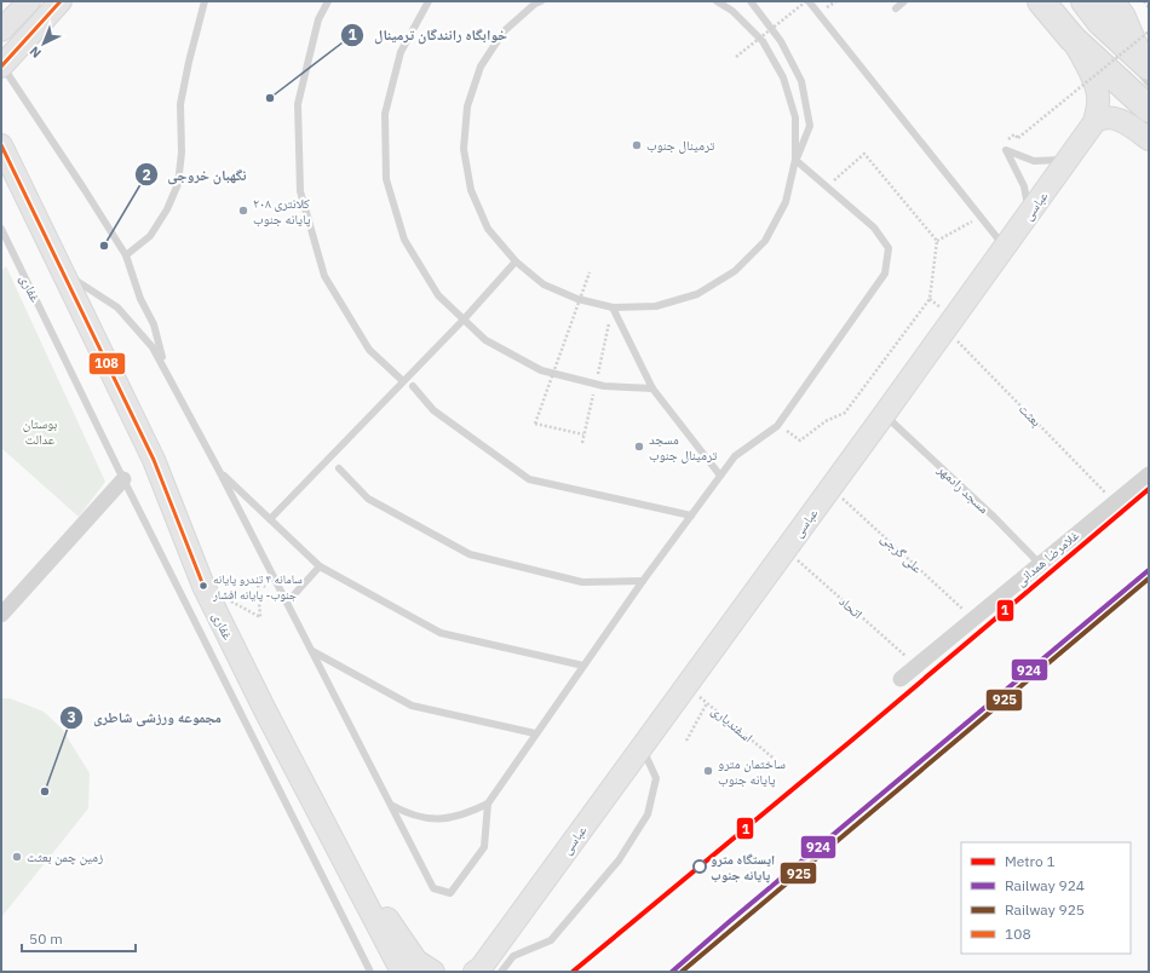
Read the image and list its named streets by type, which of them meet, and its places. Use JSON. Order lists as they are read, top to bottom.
{
  "streets": {
    "street": ["عباسی", "غفاری", "غلامرضا همدانی"],
    "lane": ["مسجد رادمهر"],
    "path": [
      "بعثت",
      "علی گرجی",
      "اتحاد",
      "اسفندیاری"
    ]
  },
  "crossings": [
    ["عباسی", "بعثت"],
    ["عباسی", "مسجد رادمهر"],
    ["عباسی", "علی گرجی"],
    ["عباسی", "اتحاد"],
    ["عباسی", "اسفندیاری"],
    ["بعثت", "غلامرضا همدانی"],
    ["مسجد رادمهر", "غلامرضا همدانی"],
    ["علی گرجی", "غلامرضا همدانی"],
    ["غلامرضا همدانی", "اتحاد"]
  ],
  "parks": ["بوستان عدالت"],
  "places": [
    "خوابگاه رانندگان ترمینال",
    "ترمینال جنوب",
    "کلانتری ۲۰۸ پایانه جنوب",
    "نگهبان خروجی",
    "مسجد ترمینال جنوب",
    "سامانه ۴ تندرو پایانه جنوب- پایانه افشار",
    "ساختمان مترو پایانه جنوب",
    "مجموعه ورزشی شاطری",
    "زمین چمن بعثت",
    "ایستگاه مترو پایانه جنوب"
  ],
  "lines": [
    "transit line 108",
    "metro line 1",
    "rail line 924",
    "rail line 925"
  ],
  "legend": [
    "Metro 1",
    "Railway 924",
    "Railway 925",
    "108"
  ],
  "scale_bar": "50 m",
  "north": "bottom left"
}
